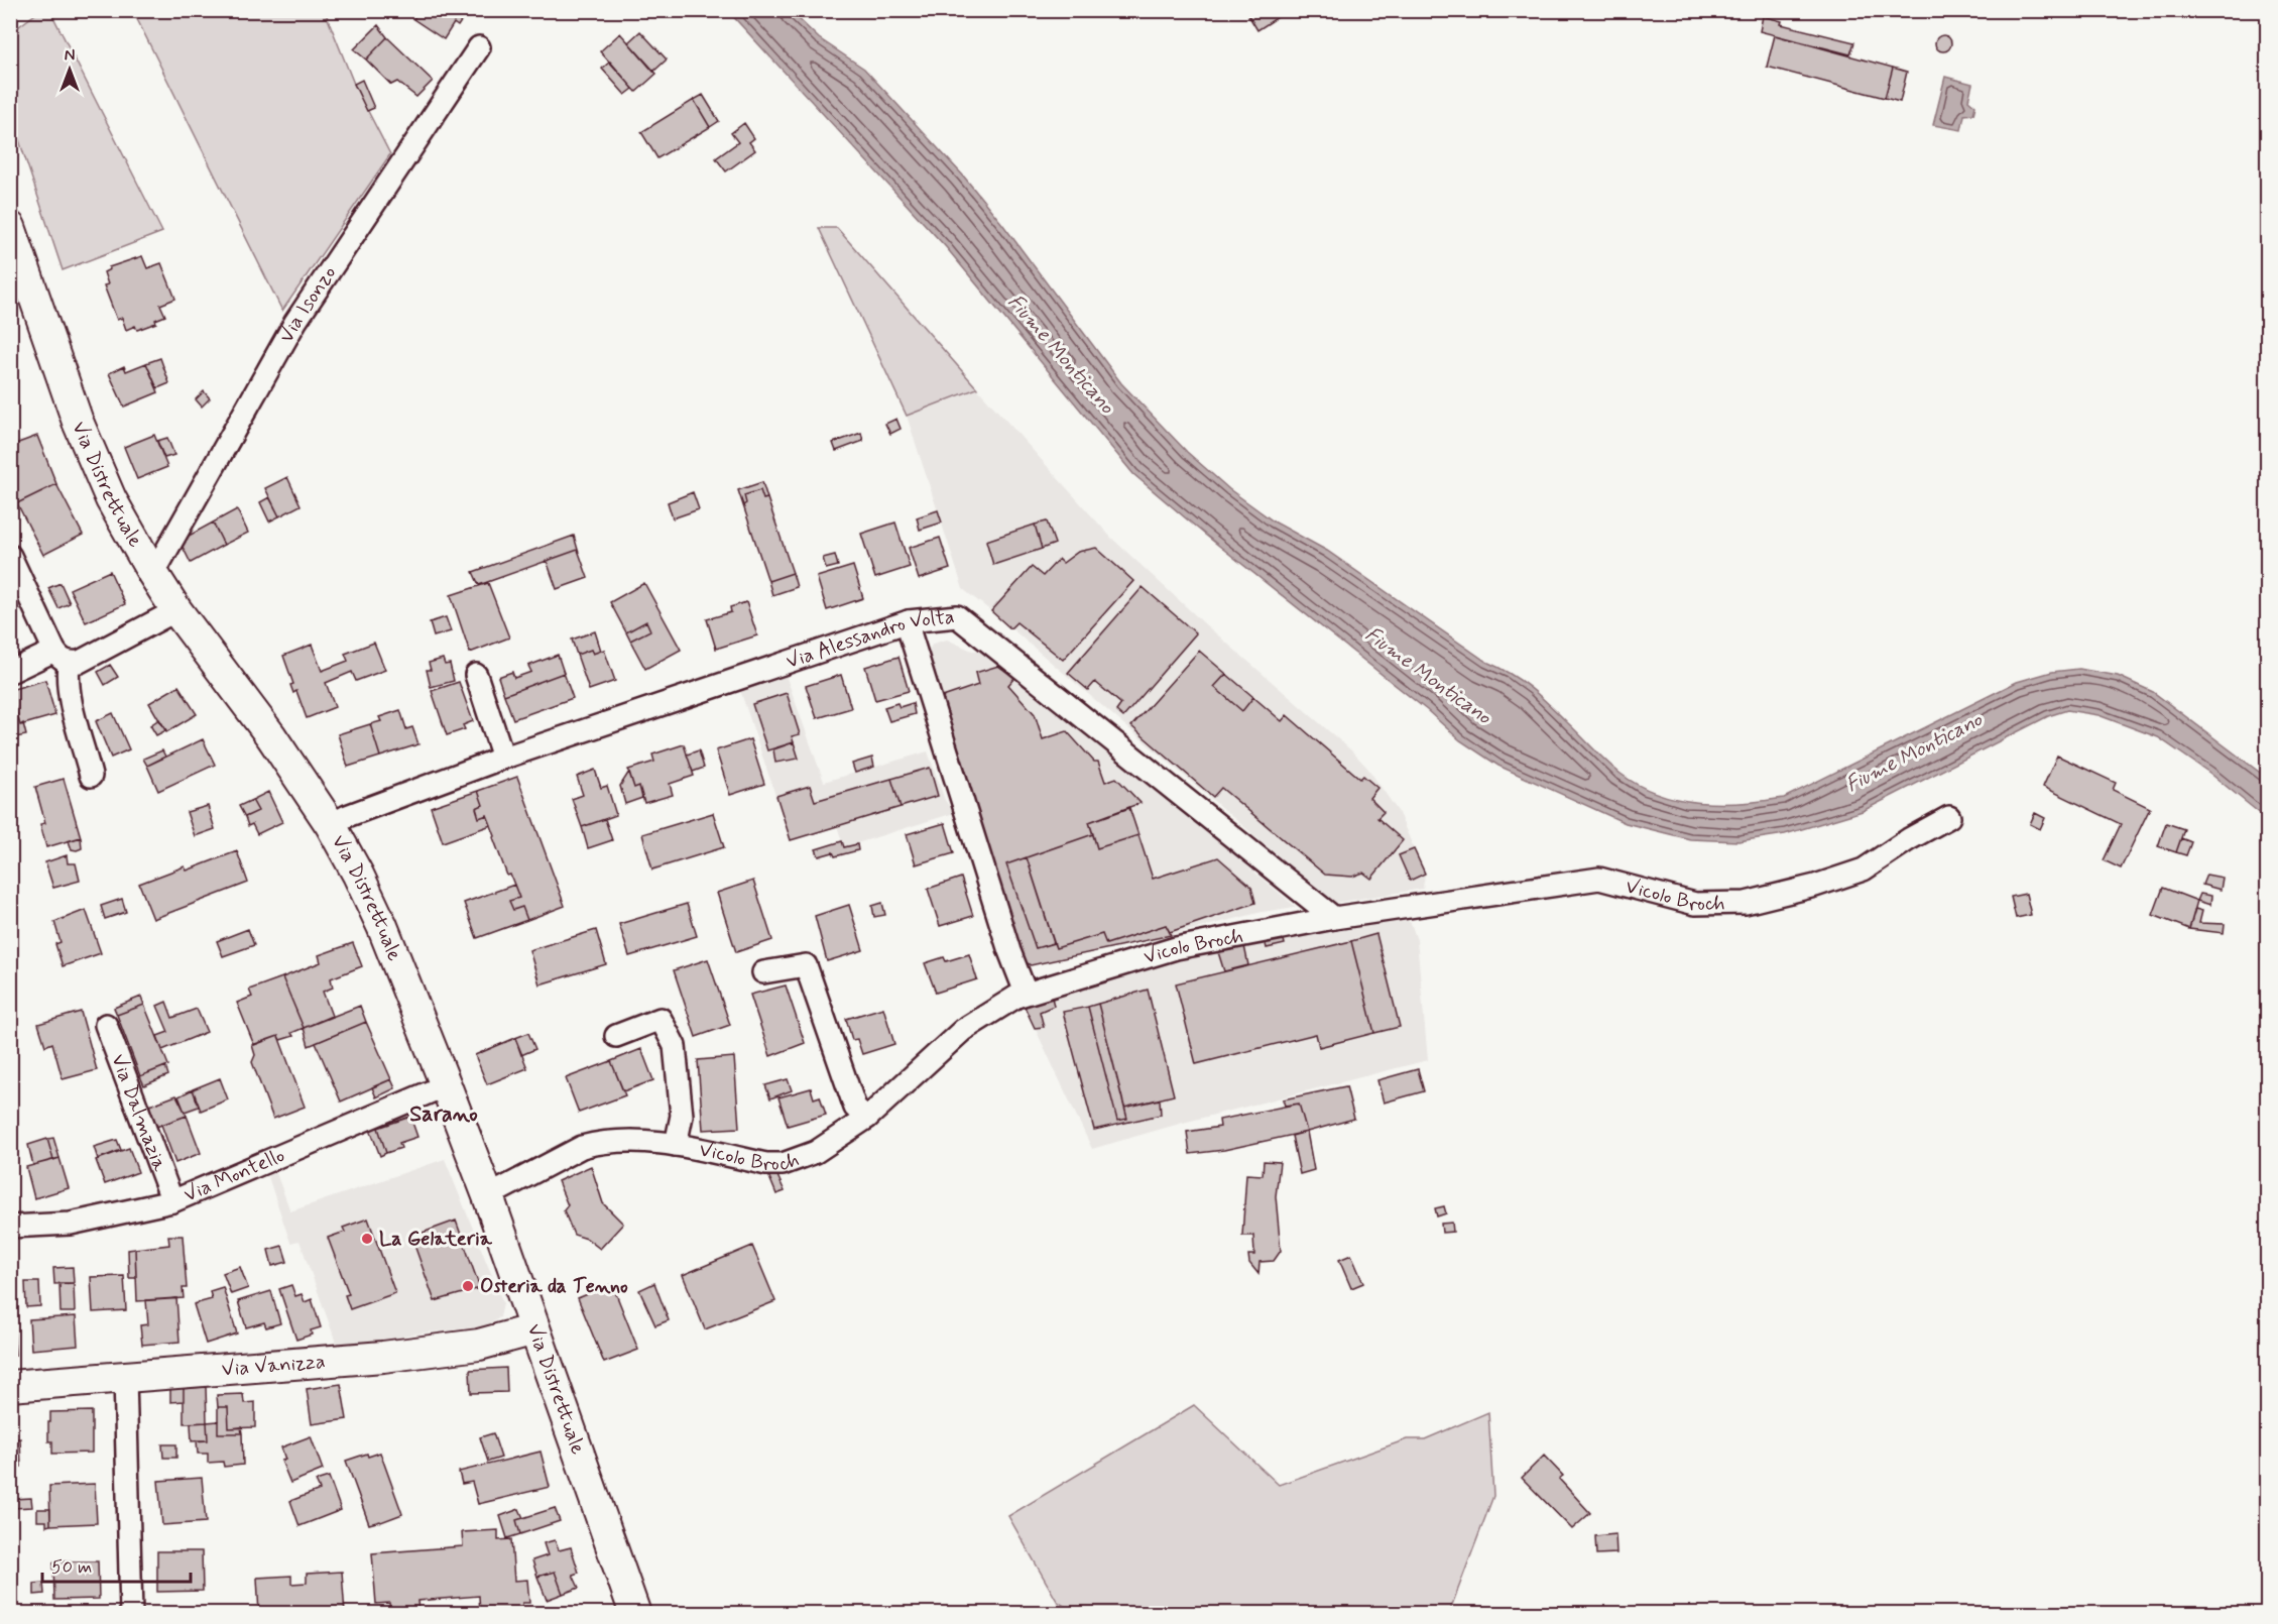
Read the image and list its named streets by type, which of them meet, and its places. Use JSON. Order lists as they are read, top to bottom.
{
  "streets": {
    "main road": ["Via Distrettuale", "Via Vanizza"],
    "street": [
      "Via Isonzo",
      "Via Alessandro Volta",
      "Vicolo Broch",
      "Via Dalmazia",
      "Via Montello"
    ]
  },
  "crossings": [
    ["Via Isonzo", "Via Distrettuale"],
    ["Via Distrettuale", "Via Alessandro Volta"],
    ["Via Distrettuale", "Vicolo Broch"],
    ["Via Distrettuale", "Via Montello"],
    ["Via Distrettuale", "Via Vanizza"],
    ["Via Alessandro Volta", "Vicolo Broch"],
    ["Via Dalmazia", "Via Montello"]
  ],
  "districts": ["Sarano"],
  "water": ["Fiume Monticano"],
  "places": ["La Gelateria", "Osteria da Tenno"],
  "scale_bar": "50 m",
  "north": "top"
}
